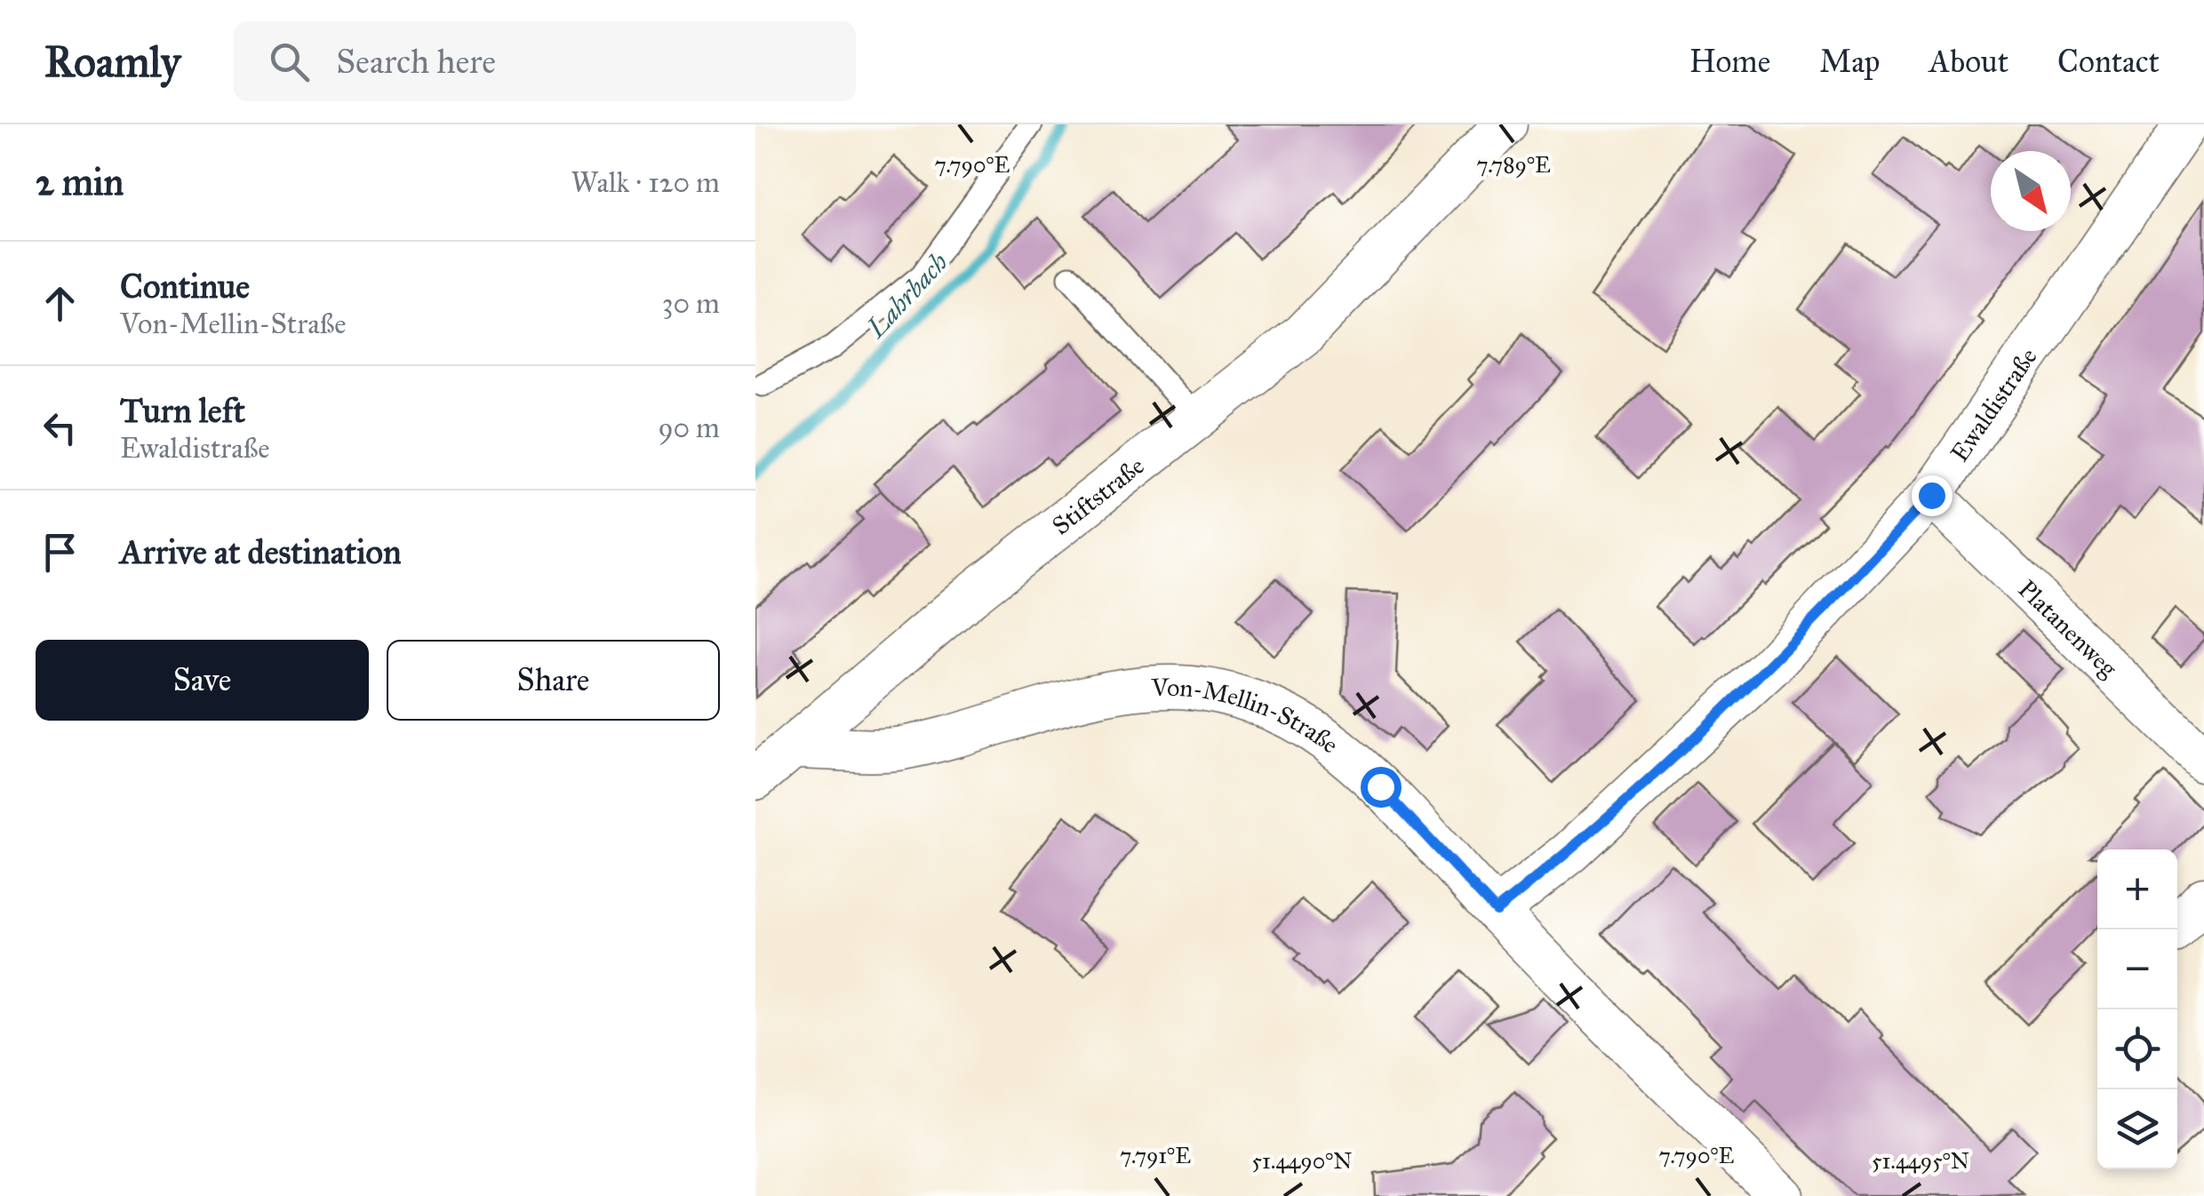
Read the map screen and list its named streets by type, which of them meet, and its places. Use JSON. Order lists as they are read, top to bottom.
{
  "streets": {
    "street": [
      "Ewaldistraße",
      "Stiftstraße",
      "Platanenweg",
      "Von-Mellin-Straße"
    ]
  },
  "crossings": [
    ["Ewaldistraße", "Platanenweg"],
    ["Ewaldistraße", "Von-Mellin-Straße"],
    ["Stiftstraße", "Von-Mellin-Straße"]
  ],
  "water": ["Lahrbach"],
  "north": "bottom right",
  "page": {
    "header": "Roamly",
    "search": "Search here",
    "nav": [
      "Home",
      "Map",
      "About",
      "Contact"
    ],
    "heading": ["2 min", "Walk · 120 m"],
    "list": [
      ["Continue", "Von-Mellin-Straße", "30 m"],
      ["Turn left", "Ewaldistraße", "90 m"],
      "Arrive at destination"
    ],
    "buttons": ["Save", "Share"],
    "map_buttons": ["+", "−"]
  },
  "coordinates": [
    "7.790°E",
    "7.789°E",
    "7.791°E",
    "51.4490°N",
    "51.4495°N"
  ]
}
